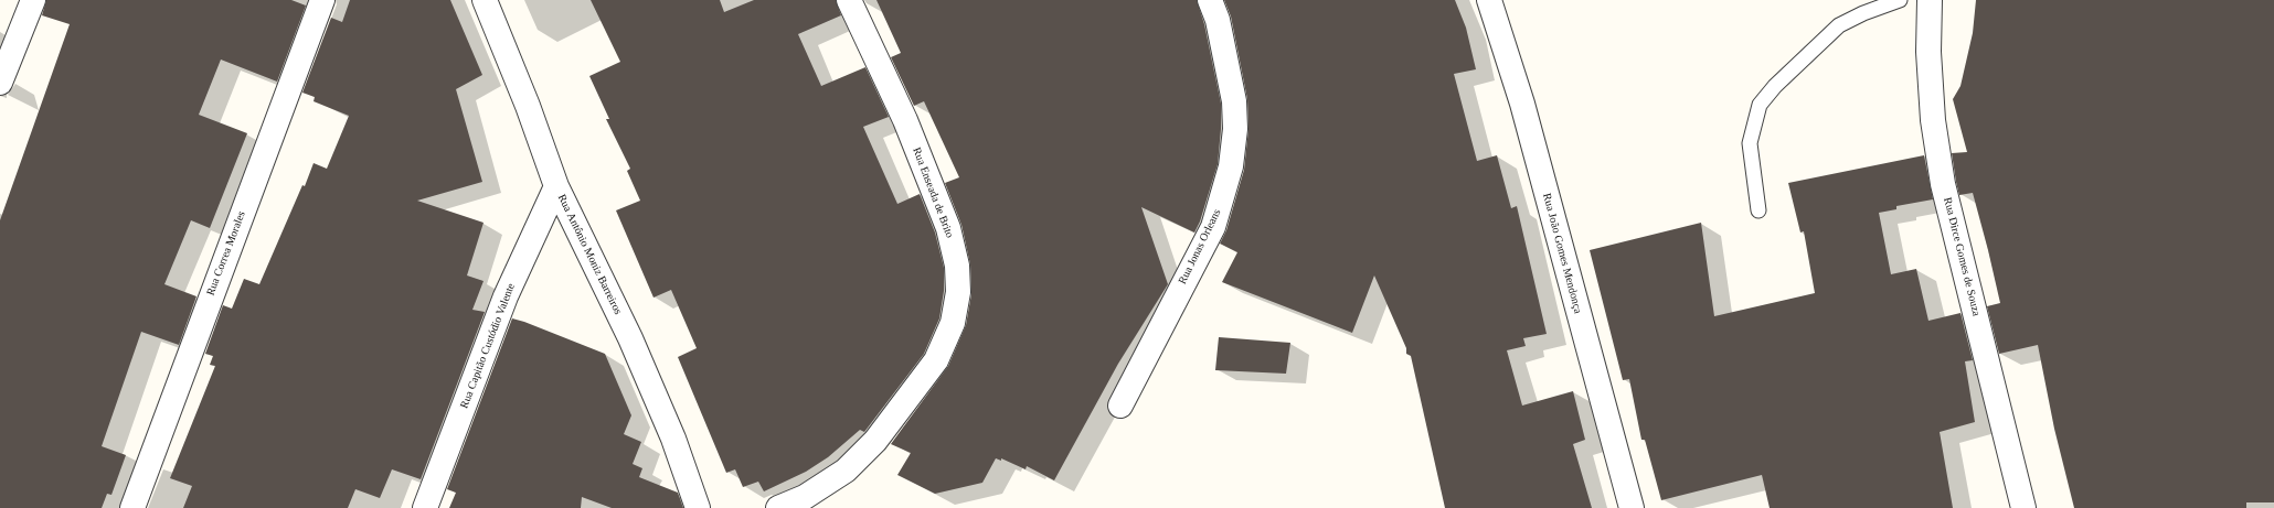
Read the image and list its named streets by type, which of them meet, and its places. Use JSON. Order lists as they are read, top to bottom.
{
  "streets": {
    "street": [
      "Rua Enseada de Brito",
      "Rua Jonas Orleans",
      "Rua Correa Morales",
      "Rua João Gomes Mendonça",
      "Rua Antônio Moniz Barreiros",
      "Rua Dirce Gomes de Souza",
      "Rua Capitão Custódio Valente"
    ]
  },
  "crossings": [
    ["Rua Antônio Moniz Barreiros", "Rua Capitão Custódio Valente"]
  ]
}
